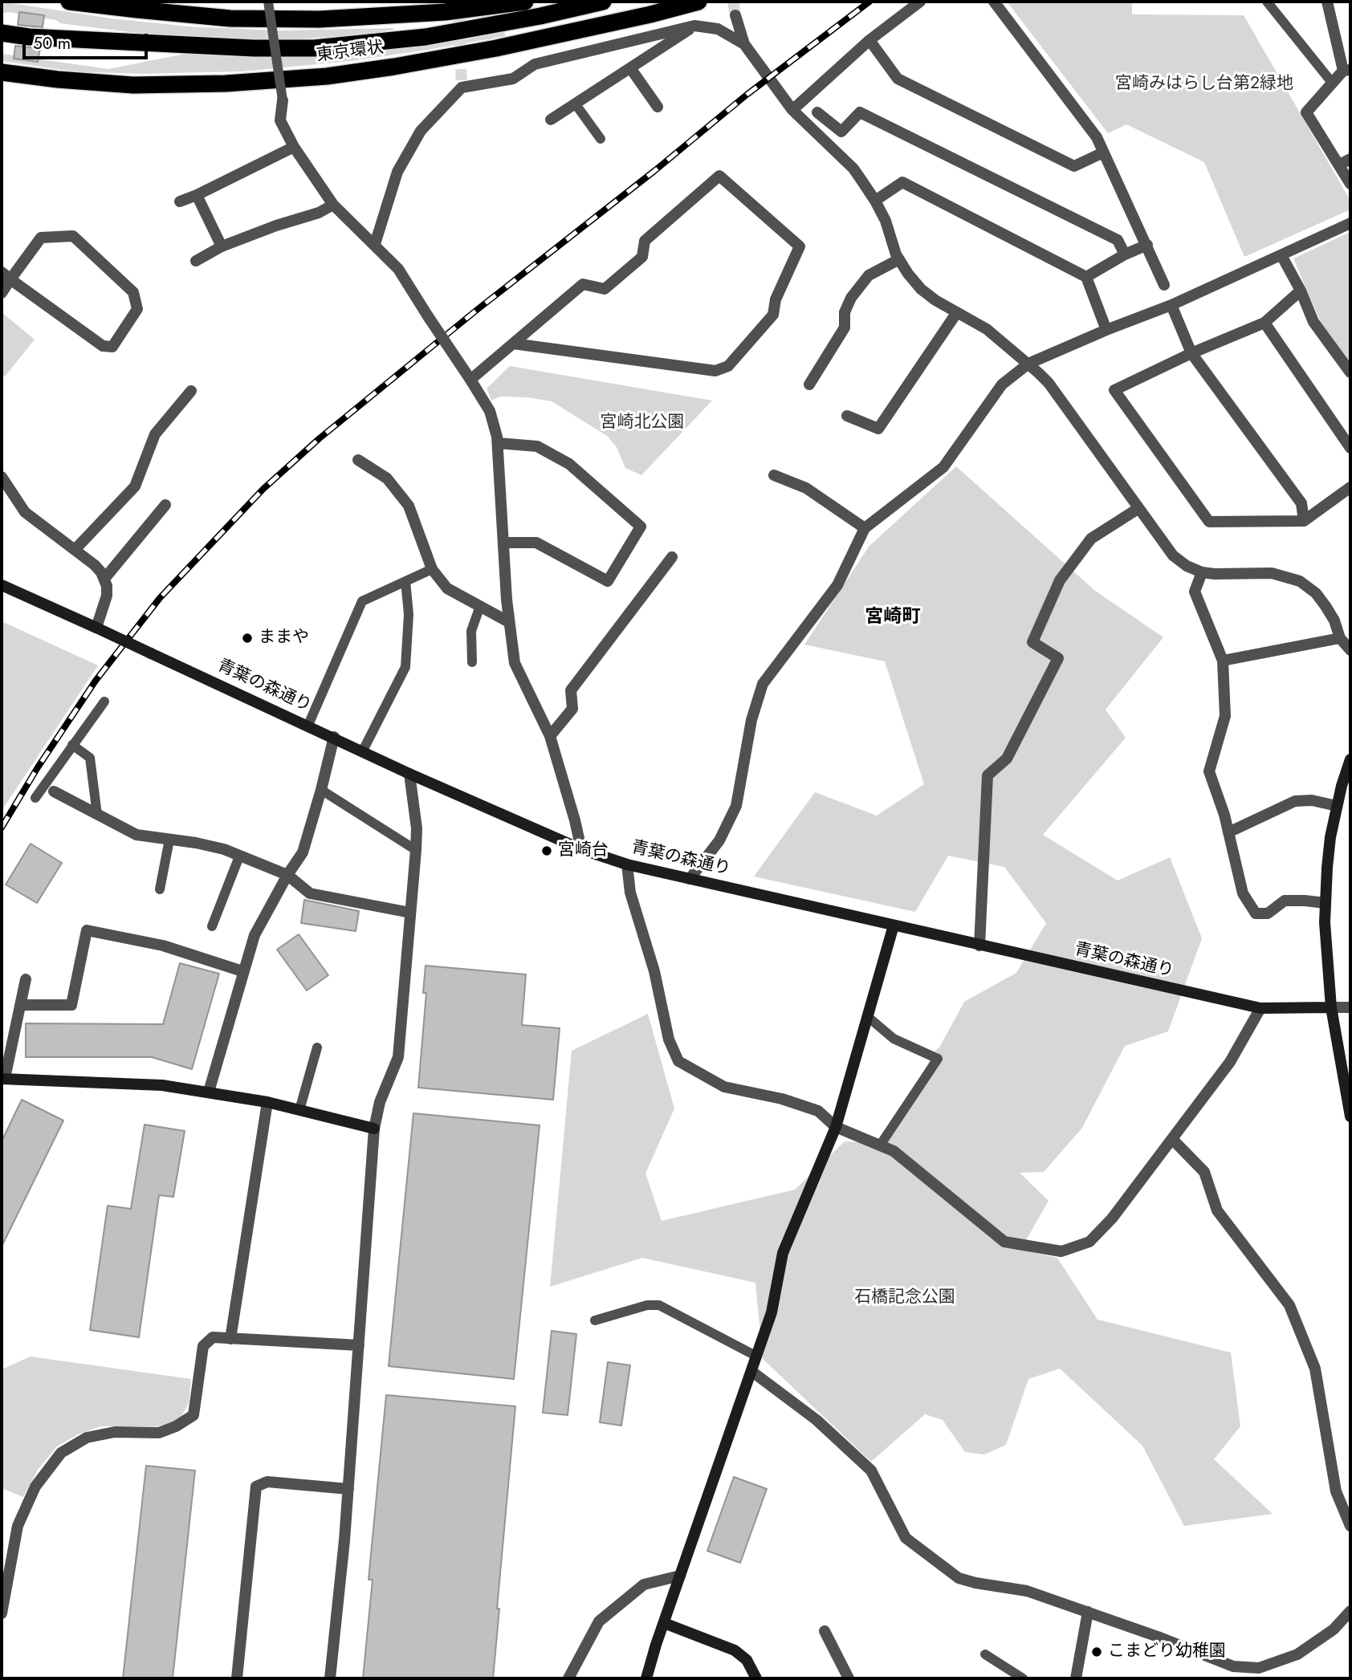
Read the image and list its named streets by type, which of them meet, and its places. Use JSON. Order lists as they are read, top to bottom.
{
  "streets": {
    "highway": ["東京環状"],
    "street": ["青葉の森通り"]
  },
  "districts": ["宮崎町"],
  "parks": ["宮崎みはらし台第2緑地", "宮崎北公園", "石橋記念公園"],
  "places": ["ままや", "宮崎台", "こまどり幼稚園"],
  "scale_bar": "50 m"
}
